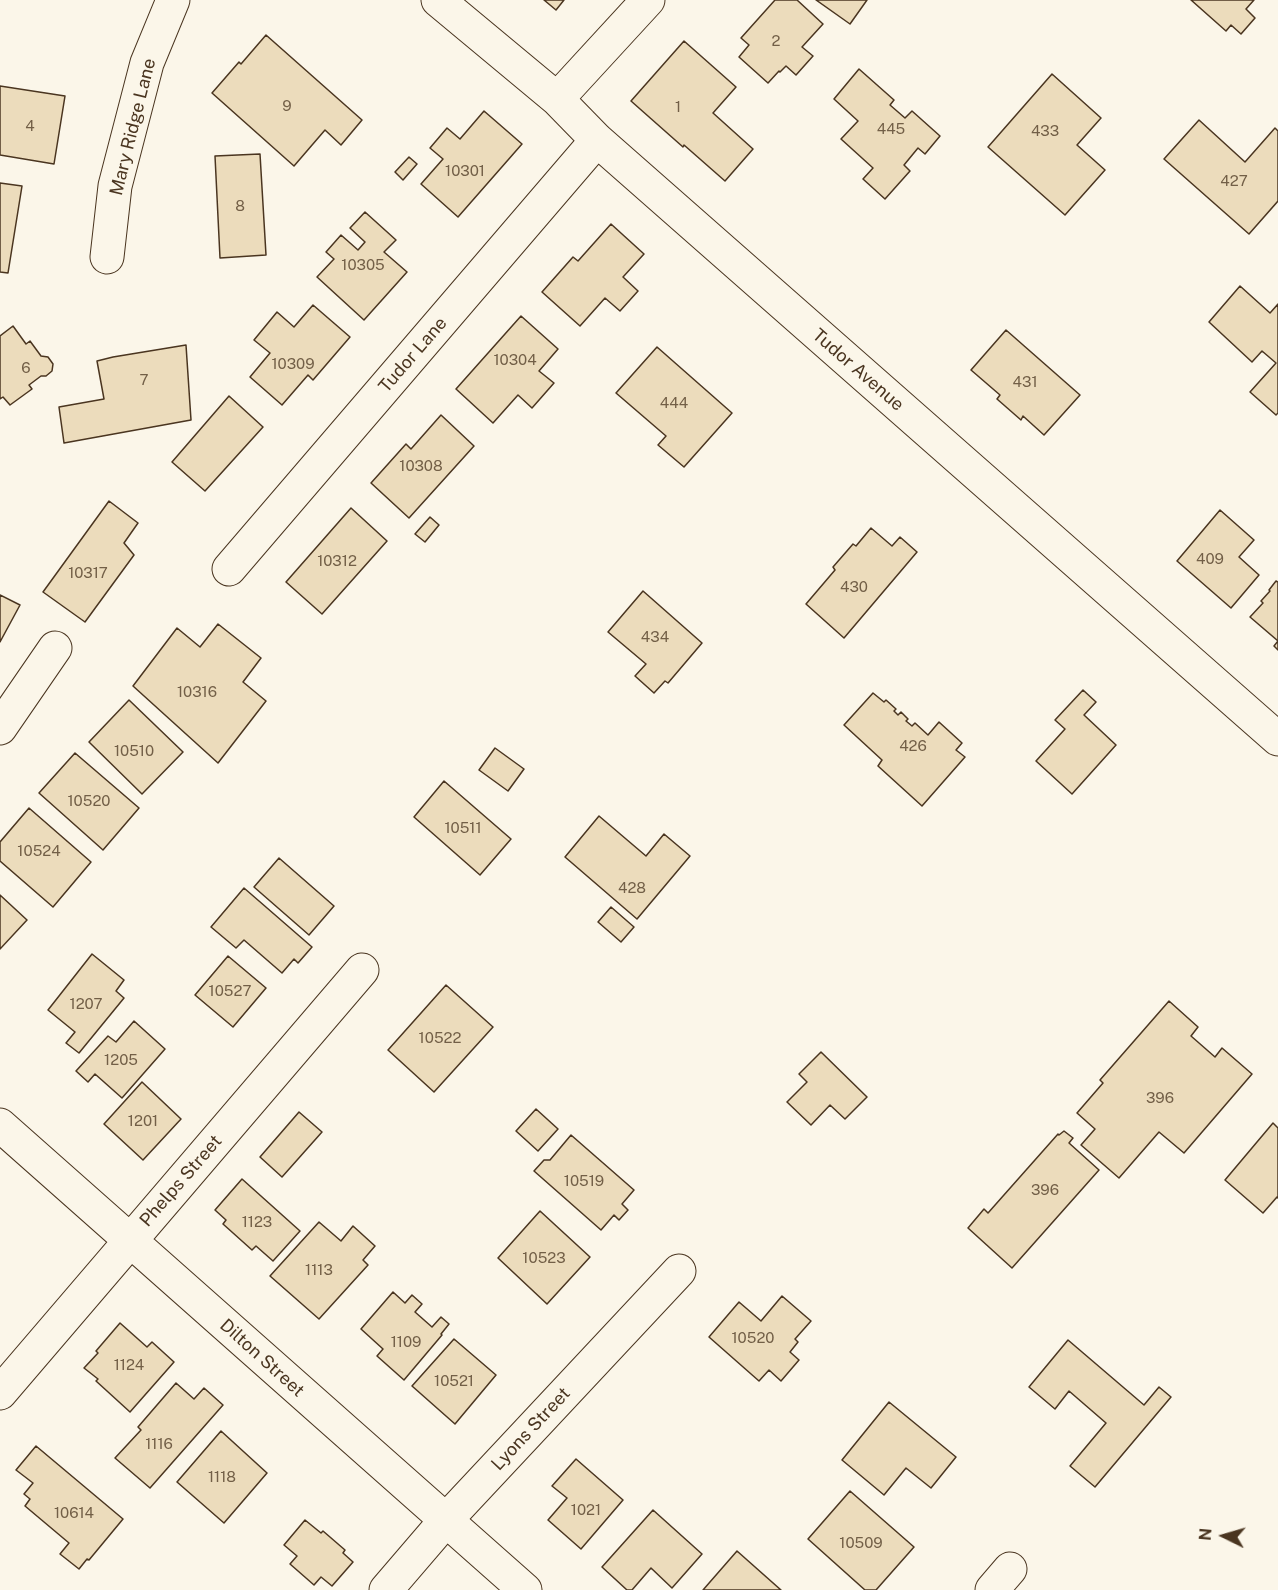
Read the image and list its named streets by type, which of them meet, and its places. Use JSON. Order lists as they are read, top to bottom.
{
  "streets": {
    "street": [
      "Mary Ridge Lane",
      "Tudor Lane",
      "Tudor Avenue",
      "Phelps Street",
      "Dilton Street",
      "Lyons Street"
    ]
  },
  "crossings": [
    ["Tudor Lane", "Tudor Avenue"],
    ["Phelps Street", "Dilton Street"],
    ["Dilton Street", "Lyons Street"]
  ],
  "house_numbers": [
    "2",
    "9",
    "1",
    "4",
    "445",
    "433",
    "10301",
    "427",
    "8",
    "10305",
    "10304",
    "10309",
    "6",
    "7",
    "431",
    "444",
    "10308",
    "409",
    "10312",
    "10317",
    "430",
    "434",
    "10316",
    "426",
    "10510",
    "10520",
    "10511",
    "10524",
    "428",
    "10527",
    "1207",
    "10522",
    "1205",
    "396",
    "1201",
    "10519",
    "396",
    "1123",
    "10523",
    "1113",
    "10520",
    "1109",
    "1124",
    "10521",
    "1116",
    "1118",
    "1021",
    "10614",
    "10509"
  ],
  "north": "left"
}
